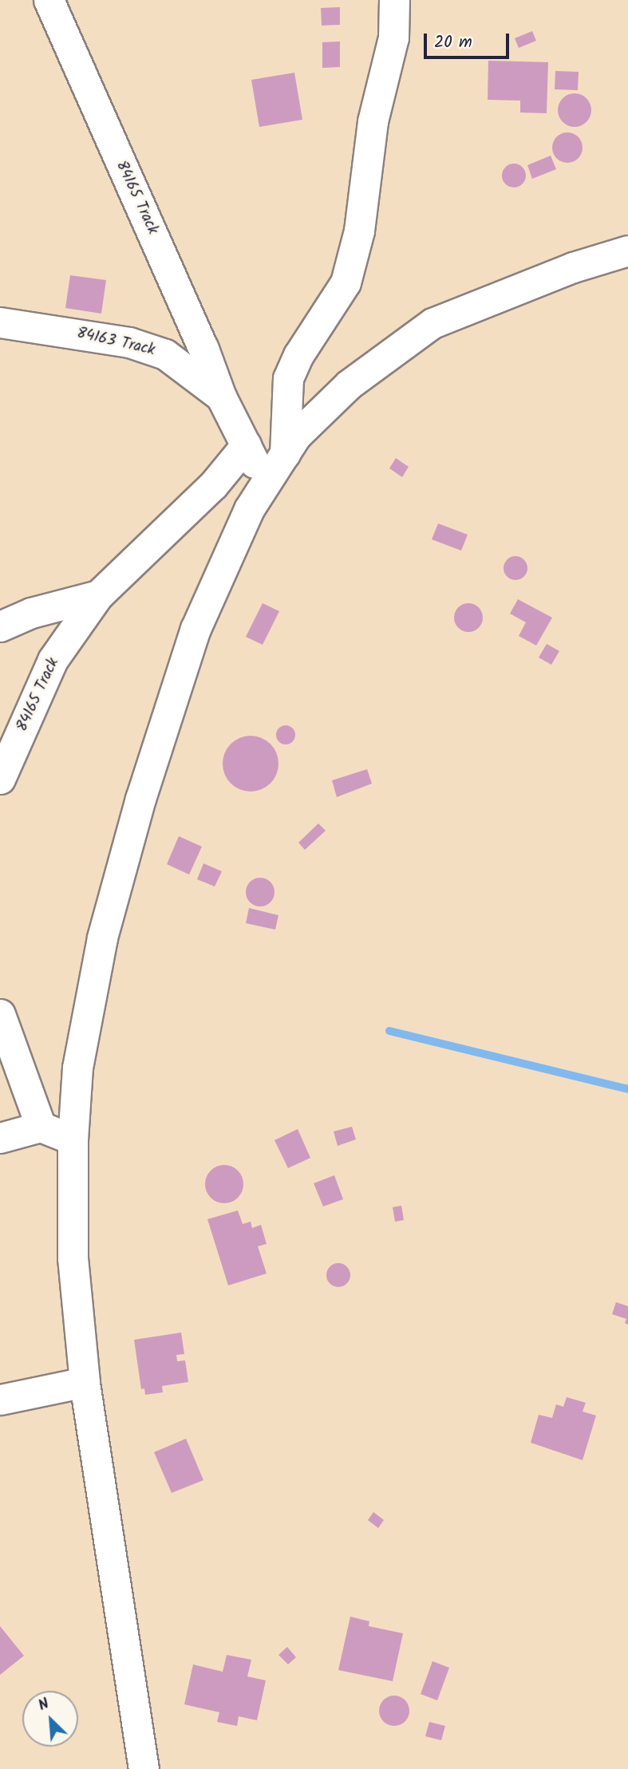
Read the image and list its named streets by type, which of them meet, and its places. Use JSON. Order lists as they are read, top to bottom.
{
  "streets": {
    "street": ["84165 Track", "84163 Track"]
  },
  "crossings": [
    ["84165 Track", "84163 Track"]
  ],
  "scale_bar": "20 m",
  "north": "top left"
}
